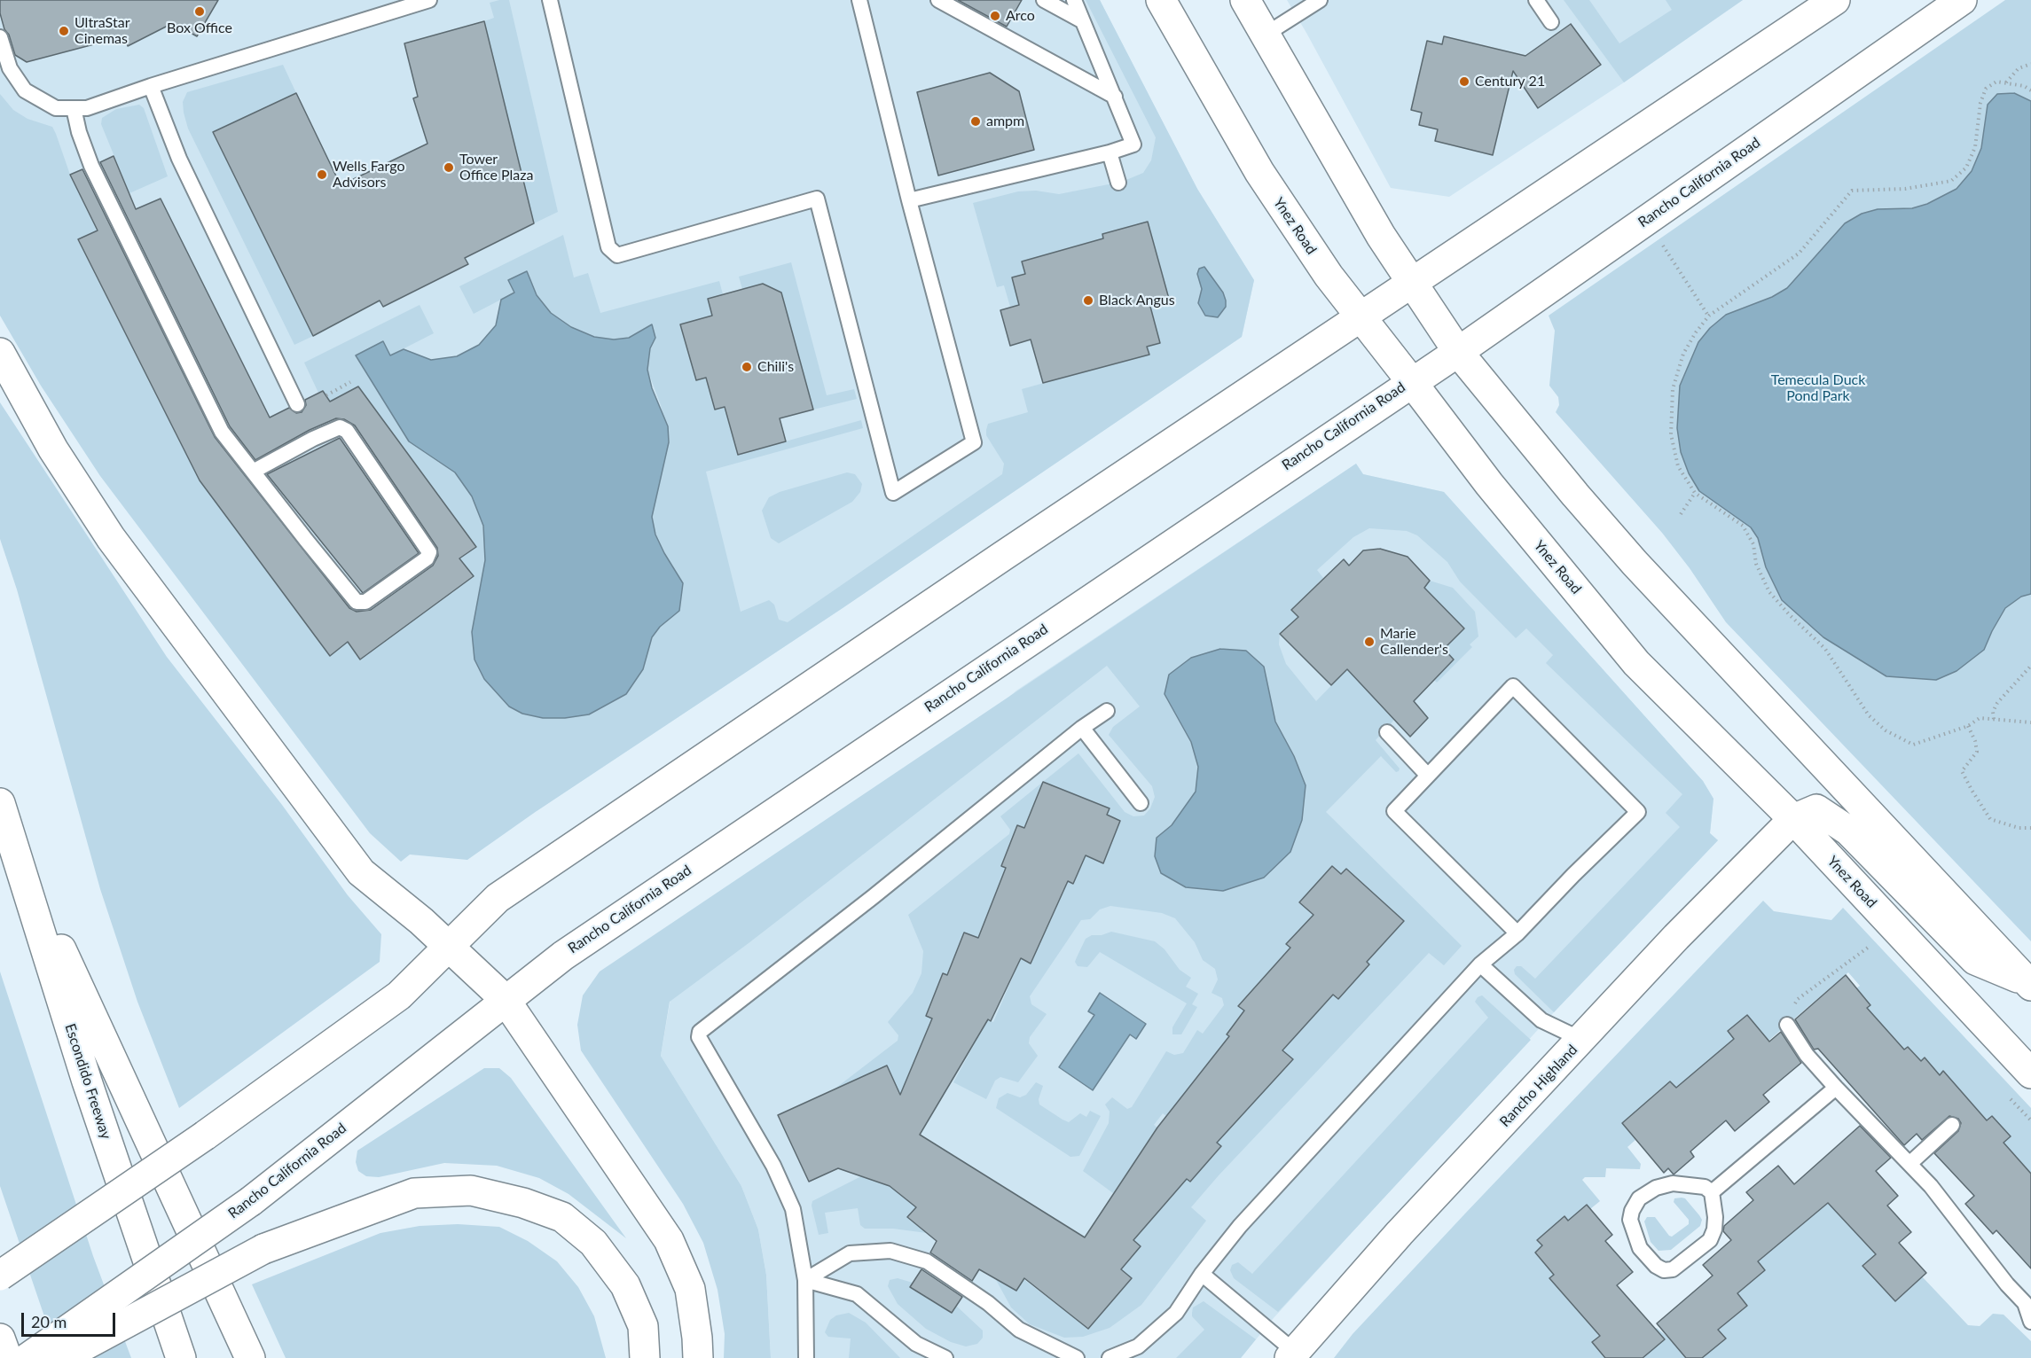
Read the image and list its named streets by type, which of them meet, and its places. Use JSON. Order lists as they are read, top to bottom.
{
  "streets": {
    "main road": [
      "Rancho California Road",
      "Ynez Road",
      "Escondido Freeway",
      "Rancho Highland"
    ]
  },
  "crossings": [
    ["Rancho California Road", "Ynez Road"],
    ["Ynez Road", "Rancho Highland"]
  ],
  "parks": ["Temecula Duck Pond Park"],
  "places": [
    "Box Office",
    "Arco",
    "UltraStar Cinemas",
    "Century 21",
    "ampm",
    "Tower Office Plaza",
    "Wells Fargo Advisors",
    "Black Angus",
    "Chili's",
    "Marie Callender's"
  ],
  "scale_bar": "20 m"
}
